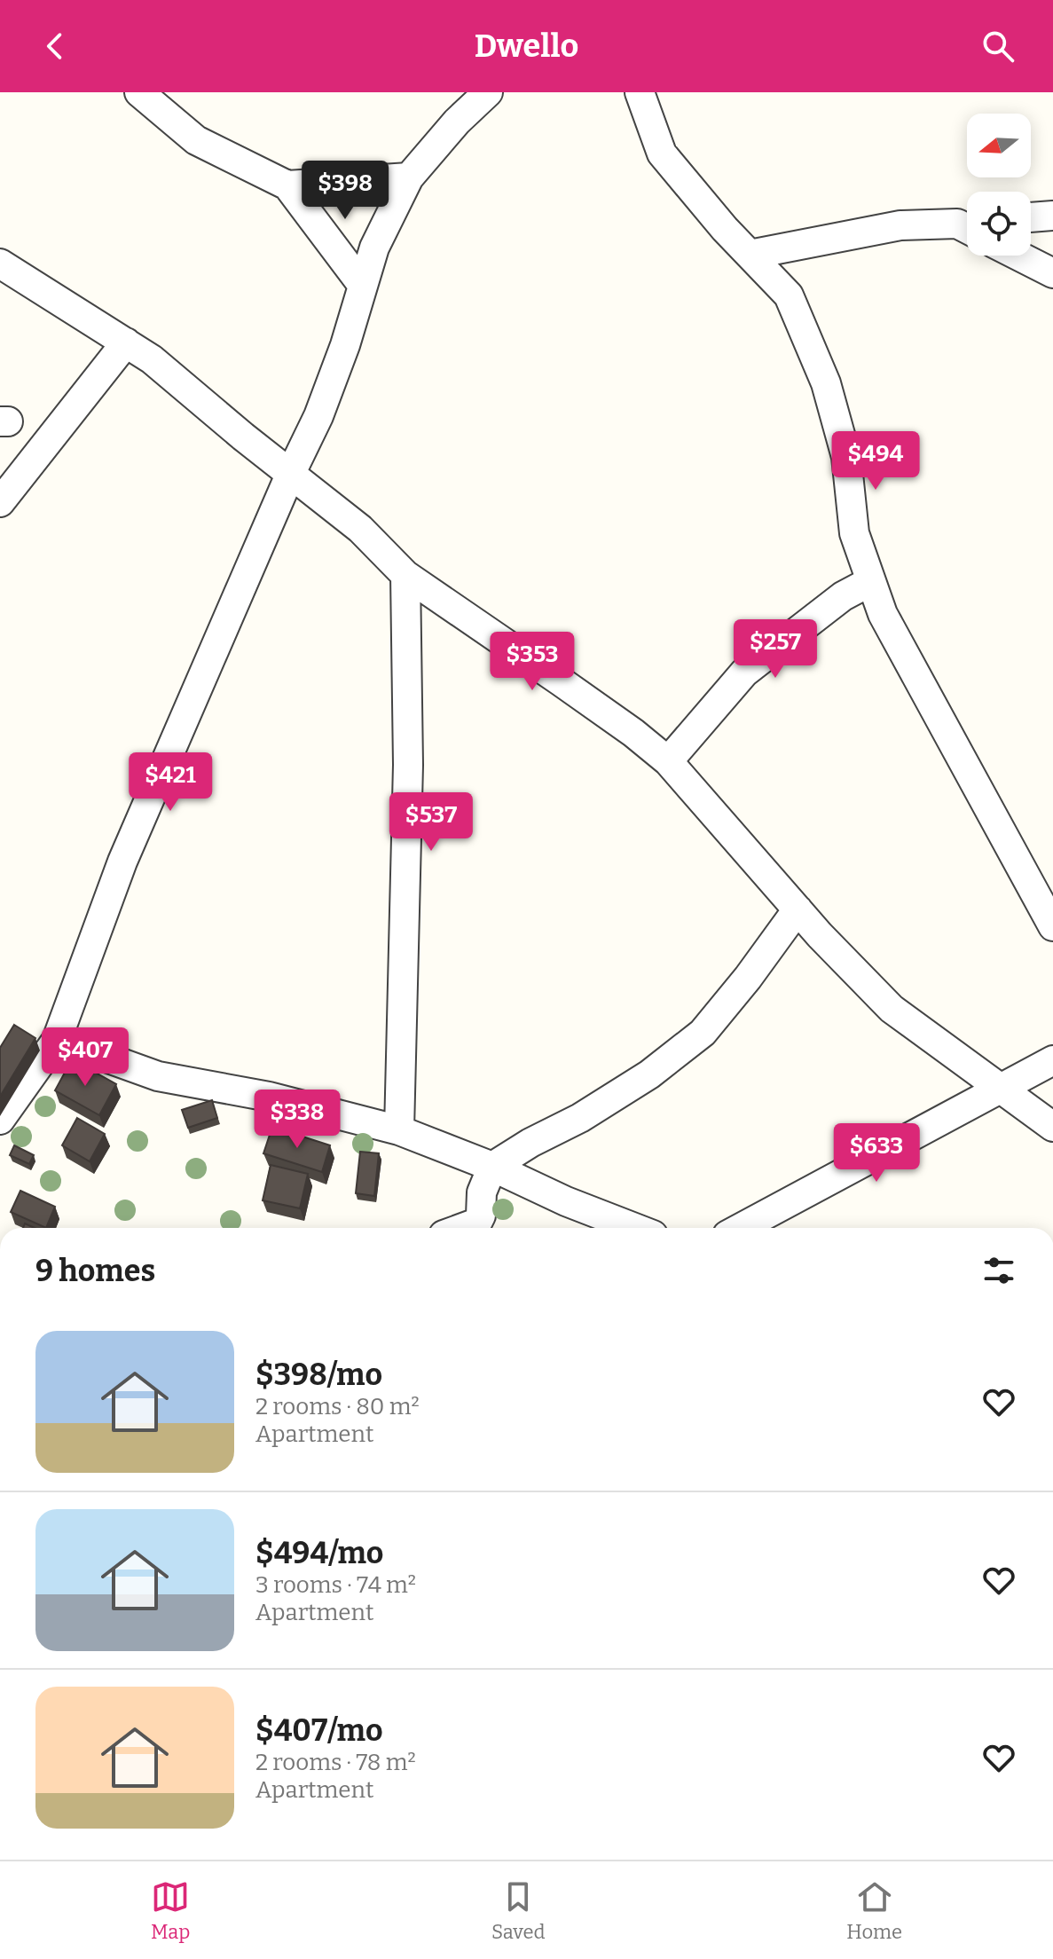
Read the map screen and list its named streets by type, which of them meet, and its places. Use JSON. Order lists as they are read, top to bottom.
{
  "north": "left",
  "page": {
    "header": "Dwello",
    "price": [
      "$398",
      "$494",
      "$257",
      "$353",
      "$421",
      "$537",
      "$407",
      "$338",
      "$633"
    ],
    "heading": "9 homes",
    "list": [
      {
        "name": "$398/mo",
        "note": "2 rooms · 80 m² · Apartment"
      },
      {
        "name": "$494/mo",
        "note": "3 rooms · 74 m² · Apartment"
      },
      {
        "name": "$407/mo",
        "note": "2 rooms · 78 m² · Apartment"
      }
    ],
    "tabs": ["Map", "Saved", "Home"]
  }
}
